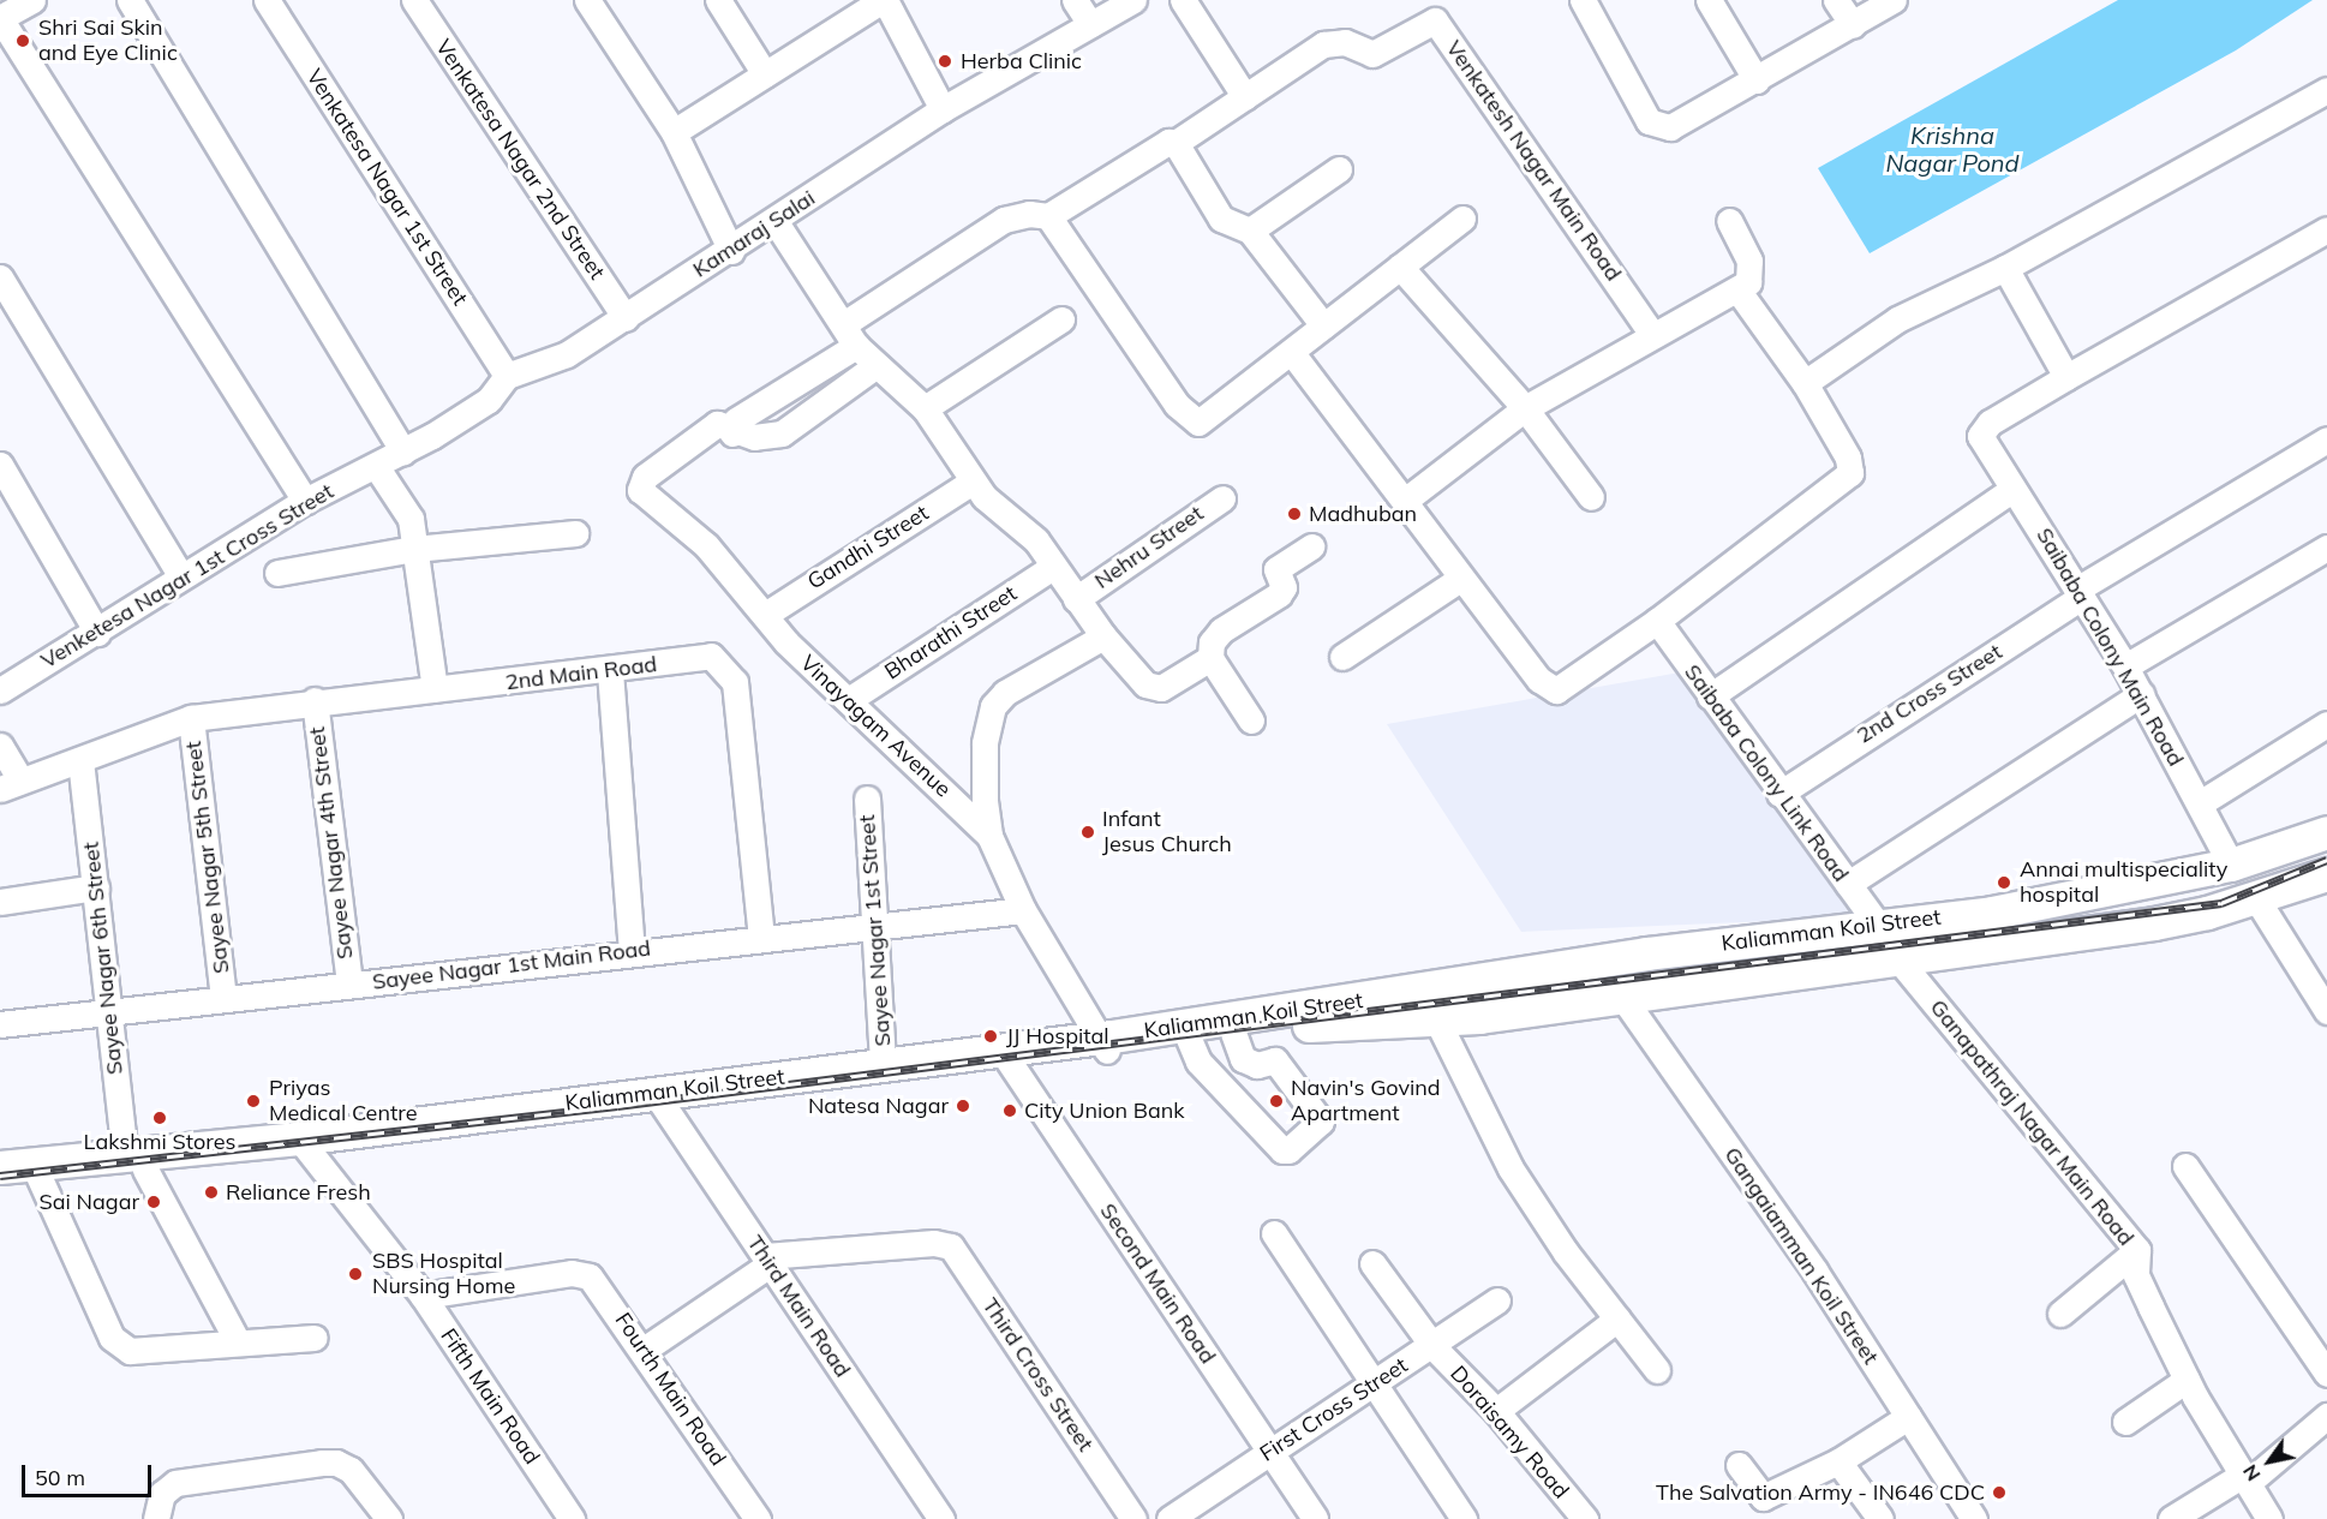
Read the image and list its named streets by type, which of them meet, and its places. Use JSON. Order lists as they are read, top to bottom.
{
  "streets": {
    "main road": ["Kaliamman Koil Street"],
    "street": [
      "Venkatesa Nagar 2nd Street",
      "Venkatesh Nagar Main Road",
      "Venkatesa Nagar 1st Street",
      "Kamaraj Salai",
      "Gandhi Street",
      "Nehru Street",
      "Venketesa Nagar 1st Cross Street",
      "Bharathi Street",
      "Saibaba Colony Main Road",
      "2nd Main Road",
      "2nd Cross Street",
      "Vinayagam Avenue",
      "Saibaba Colony Link Road",
      "Sayee Nagar 4th Street",
      "Sayee Nagar 5th Street",
      "Sayee Nagar 1st Street",
      "Sayee Nagar 6th Street",
      "Sayee Nagar 1st Main Road",
      "Ganapathraj Nagar Main Road",
      "Gangaiamman Koil Street",
      "Second Main Road",
      "Third Main Road",
      "Third Cross Street",
      "Fourth Main Road",
      "Fifth Main Road",
      "First Cross Street",
      "Doraisamy Road"
    ]
  },
  "crossings": [
    ["Venkatesa Nagar 2nd Street", "Kamaraj Salai"],
    ["Venkatesa Nagar 1st Street", "Kamaraj Salai"],
    ["Kamaraj Salai", "Venketesa Nagar 1st Cross Street"],
    ["Gandhi Street", "Vinayagam Avenue"],
    ["Bharathi Street", "Vinayagam Avenue"],
    ["Saibaba Colony Main Road", "2nd Cross Street"],
    ["Saibaba Colony Main Road", "Kaliamman Koil Street"],
    ["2nd Main Road", "Sayee Nagar 4th Street"],
    ["2nd Main Road", "Sayee Nagar 5th Street"],
    ["2nd Main Road", "Sayee Nagar 6th Street"],
    ["2nd Main Road", "Sayee Nagar 1st Main Road"],
    ["2nd Cross Street", "Saibaba Colony Link Road"],
    ["Saibaba Colony Link Road", "Kaliamman Koil Street"],
    ["Sayee Nagar 4th Street", "Sayee Nagar 1st Main Road"],
    ["Sayee Nagar 5th Street", "Sayee Nagar 1st Main Road"],
    ["Sayee Nagar 1st Street", "Kaliamman Koil Street"],
    ["Sayee Nagar 1st Street", "Sayee Nagar 1st Main Road"],
    ["Kaliamman Koil Street", "Sayee Nagar 6th Street"],
    ["Kaliamman Koil Street", "Ganapathraj Nagar Main Road"],
    ["Kaliamman Koil Street", "Gangaiamman Koil Street"],
    ["Kaliamman Koil Street", "Second Main Road"],
    ["Kaliamman Koil Street", "Third Main Road"],
    ["Kaliamman Koil Street", "Fifth Main Road"],
    ["Sayee Nagar 6th Street", "Sayee Nagar 1st Main Road"],
    ["Second Main Road", "First Cross Street"],
    ["Third Main Road", "Third Cross Street"],
    ["Fourth Main Road", "Fifth Main Road"],
    ["First Cross Street", "Doraisamy Road"]
  ],
  "water": ["Krishna Nagar Pond"],
  "places": [
    "Shri Sai Skin and Eye Clinic",
    "Herba Clinic",
    "Madhuban",
    "Infant Jesus Church",
    "Annai multispeciality hospital",
    "JJ Hospital",
    "Priyas Medical Centre",
    "Navin's Govind Apartment",
    "Natesa Nagar",
    "City Union Bank",
    "Lakshmi Stores",
    "Reliance Fresh",
    "Sai Nagar",
    "SBS Hospital Nursing Home",
    "The Salvation Army - IN646 CDC"
  ],
  "scale_bar": "50 m",
  "north": "bottom left"
}
